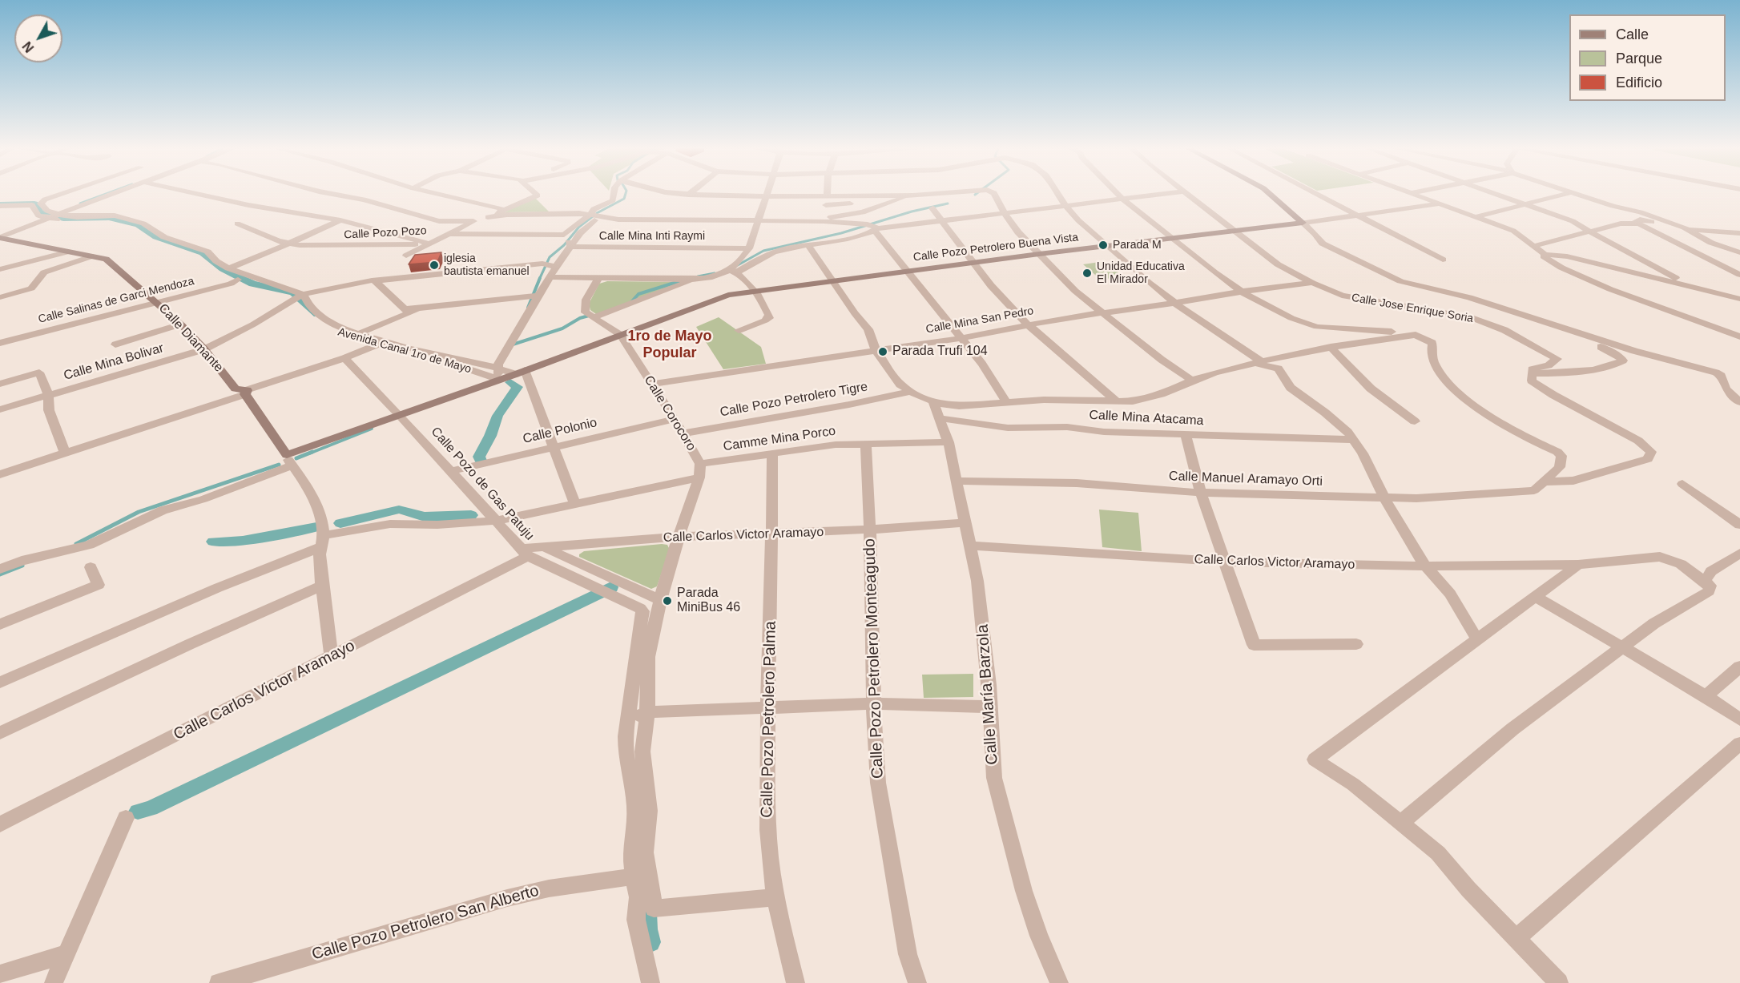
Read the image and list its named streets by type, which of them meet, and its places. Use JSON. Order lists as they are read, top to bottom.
{
  "streets": {
    "street": [
      "Calle Pozo Pozo",
      "Calle Mina Inti Raymi",
      "Calle Pozo Petrolero Buena Vista",
      "Calle Salinas de Garci Mendoza",
      "Calle Jose Enrique Soria",
      "Calle Mina San Pedro",
      "Calle Diamante",
      "Avenida Canal 1ro de Mayo",
      "Calle Mina Bolivar",
      "Calle Pozo Petrolero Tigre",
      "Calle Corocoro",
      "Calle Mina Atacama",
      "Calle Polonio",
      "Camme Mina Porco",
      "Calle Manuel Aramayo Orti",
      "Calle Pozo de Gas Patuju",
      "Calle Carlos Victor Aramayo",
      "Calle Pozo Petrolero Monteagudo",
      "Calle María Barzola",
      "Calle Pozo Petrolero Palma",
      "Calle Pozo Petrolero San Alberto"
    ]
  },
  "crossings": [
    ["Calle Pozo Petrolero Buena Vista", "Calle Jose Enrique Soria"],
    ["Calle Pozo Petrolero Buena Vista", "Calle Diamante"],
    ["Calle Pozo Petrolero Buena Vista", "Avenida Canal 1ro de Mayo"],
    ["Calle Pozo Petrolero Buena Vista", "Calle Corocoro"],
    ["Calle Pozo Petrolero Buena Vista", "Calle Pozo de Gas Patuju"],
    ["Calle Salinas de Garci Mendoza", "Calle Diamante"],
    ["Calle Jose Enrique Soria", "Calle Mina San Pedro"],
    ["Calle Mina San Pedro", "Calle Corocoro"],
    ["Calle Diamante", "Calle Mina Bolivar"],
    ["Calle Diamante", "Calle Carlos Victor Aramayo"],
    ["Avenida Canal 1ro de Mayo", "Calle Mina Bolivar"],
    ["Calle Pozo Petrolero Tigre", "Calle Corocoro"],
    ["Calle Corocoro", "Calle Polonio"],
    ["Calle Corocoro", "Camme Mina Porco"],
    ["Calle Corocoro", "Calle Carlos Victor Aramayo"],
    ["Calle Mina Atacama", "Calle María Barzola"],
    ["Calle Polonio", "Calle Pozo de Gas Patuju"],
    ["Camme Mina Porco", "Calle Pozo Petrolero Monteagudo"],
    ["Camme Mina Porco", "Calle María Barzola"],
    ["Camme Mina Porco", "Calle Pozo Petrolero Palma"],
    ["Calle Manuel Aramayo Orti", "Calle María Barzola"],
    ["Calle Pozo de Gas Patuju", "Calle Carlos Victor Aramayo"],
    ["Calle Carlos Victor Aramayo", "Calle Pozo Petrolero Monteagudo"],
    ["Calle Carlos Victor Aramayo", "Calle María Barzola"],
    ["Calle Carlos Victor Aramayo", "Calle Pozo Petrolero Palma"]
  ],
  "districts": ["1ro de Mayo Popular"],
  "places": [
    "Parada M",
    "iglesia bautista emanuel",
    "Unidad Educativa El Mirador",
    "Parada Trufi 104",
    "Parada MiniBus 46"
  ],
  "legend": ["Calle", "Parque", "Edificio"],
  "north": "bottom left"
}
